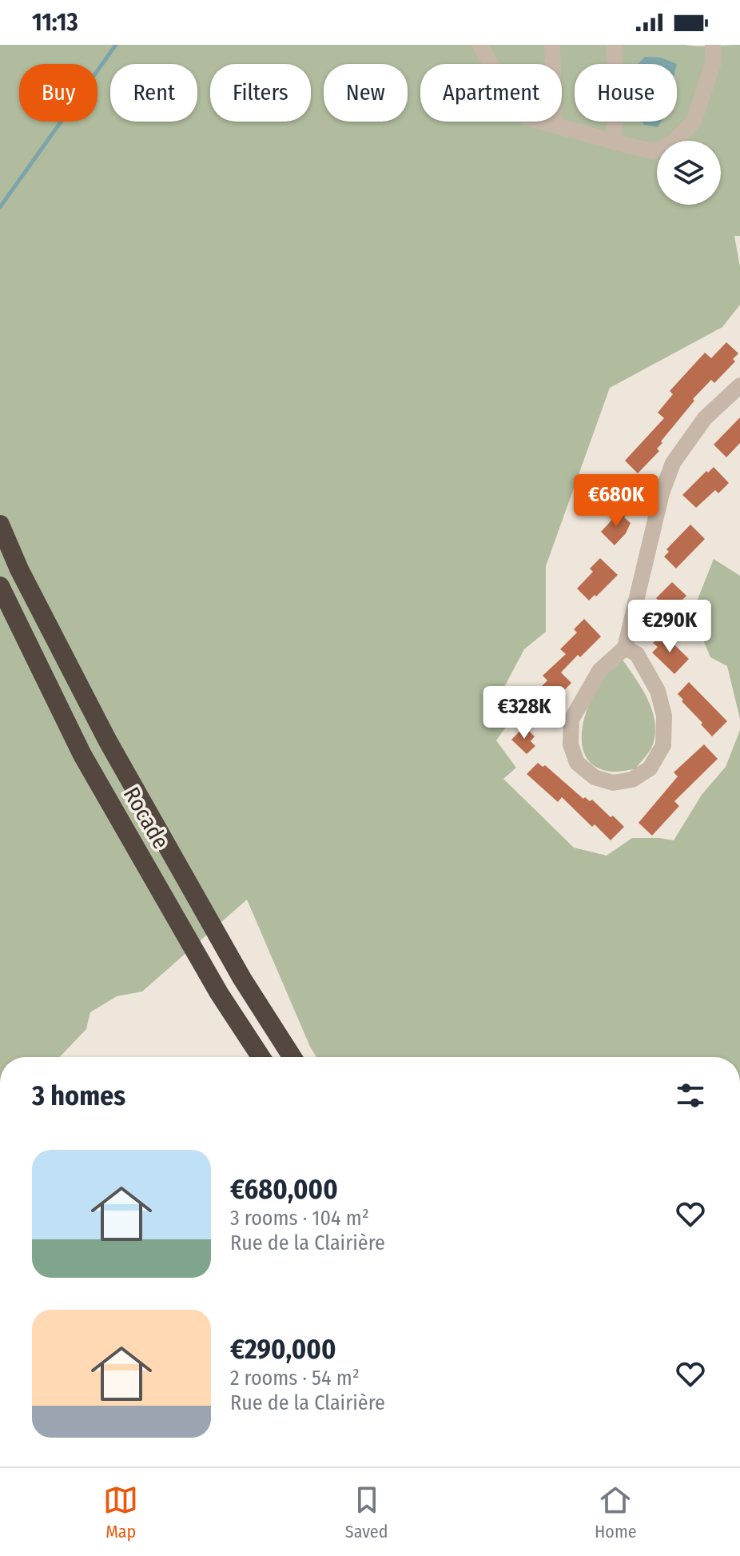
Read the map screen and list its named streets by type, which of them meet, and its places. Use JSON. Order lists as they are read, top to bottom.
{
  "streets": {
    "highway": ["Rocade"]
  },
  "page": {
    "status": "11:13",
    "chip": [
      "Buy",
      "Rent",
      "Filters",
      "New",
      "Apartment",
      "House"
    ],
    "price": ["€680K", "€290K", "€328K"],
    "heading": "3 homes",
    "list": [
      {
        "name": "€680,000",
        "note": "3 rooms · 104 m² · Rue de la Clairière"
      },
      {
        "name": "€290,000",
        "note": "2 rooms · 54 m² · Rue de la Clairière"
      }
    ],
    "tabs": ["Map", "Saved", "Home"]
  }
}
